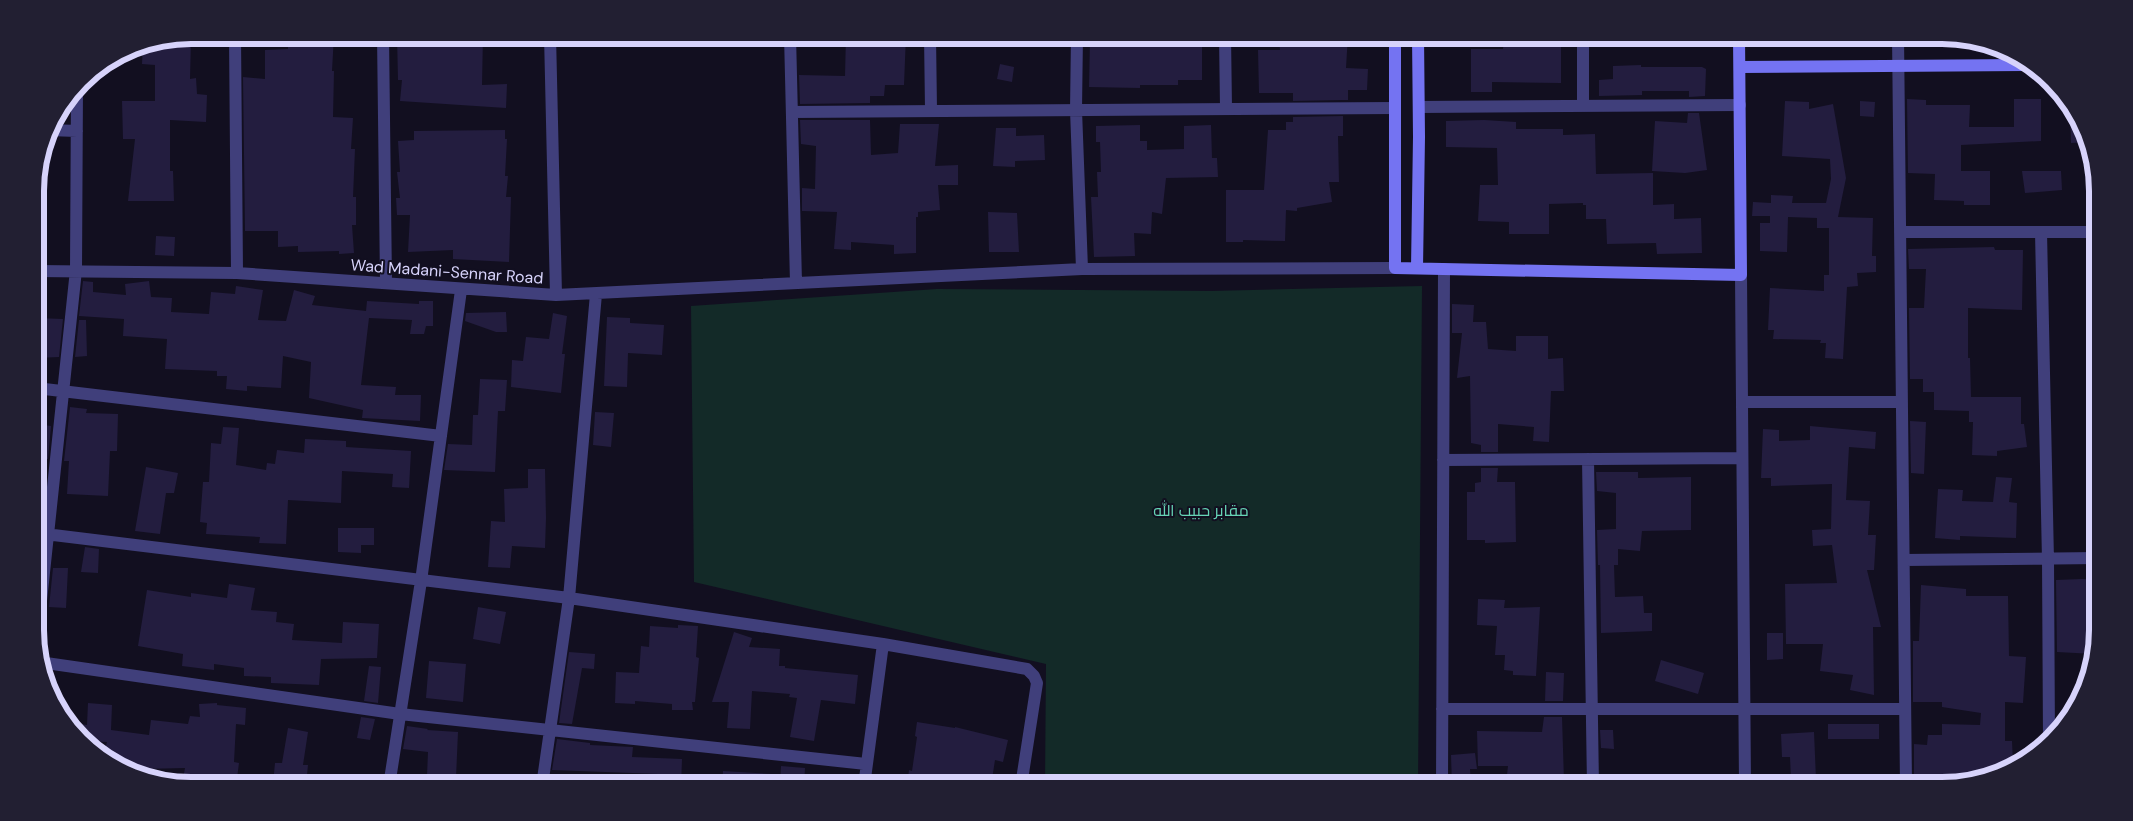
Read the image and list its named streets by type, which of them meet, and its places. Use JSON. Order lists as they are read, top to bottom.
{
  "streets": {
    "street": ["Wad Madani-Sennar Road"]
  },
  "parks": ["مقابر حبيب الله"]
}
